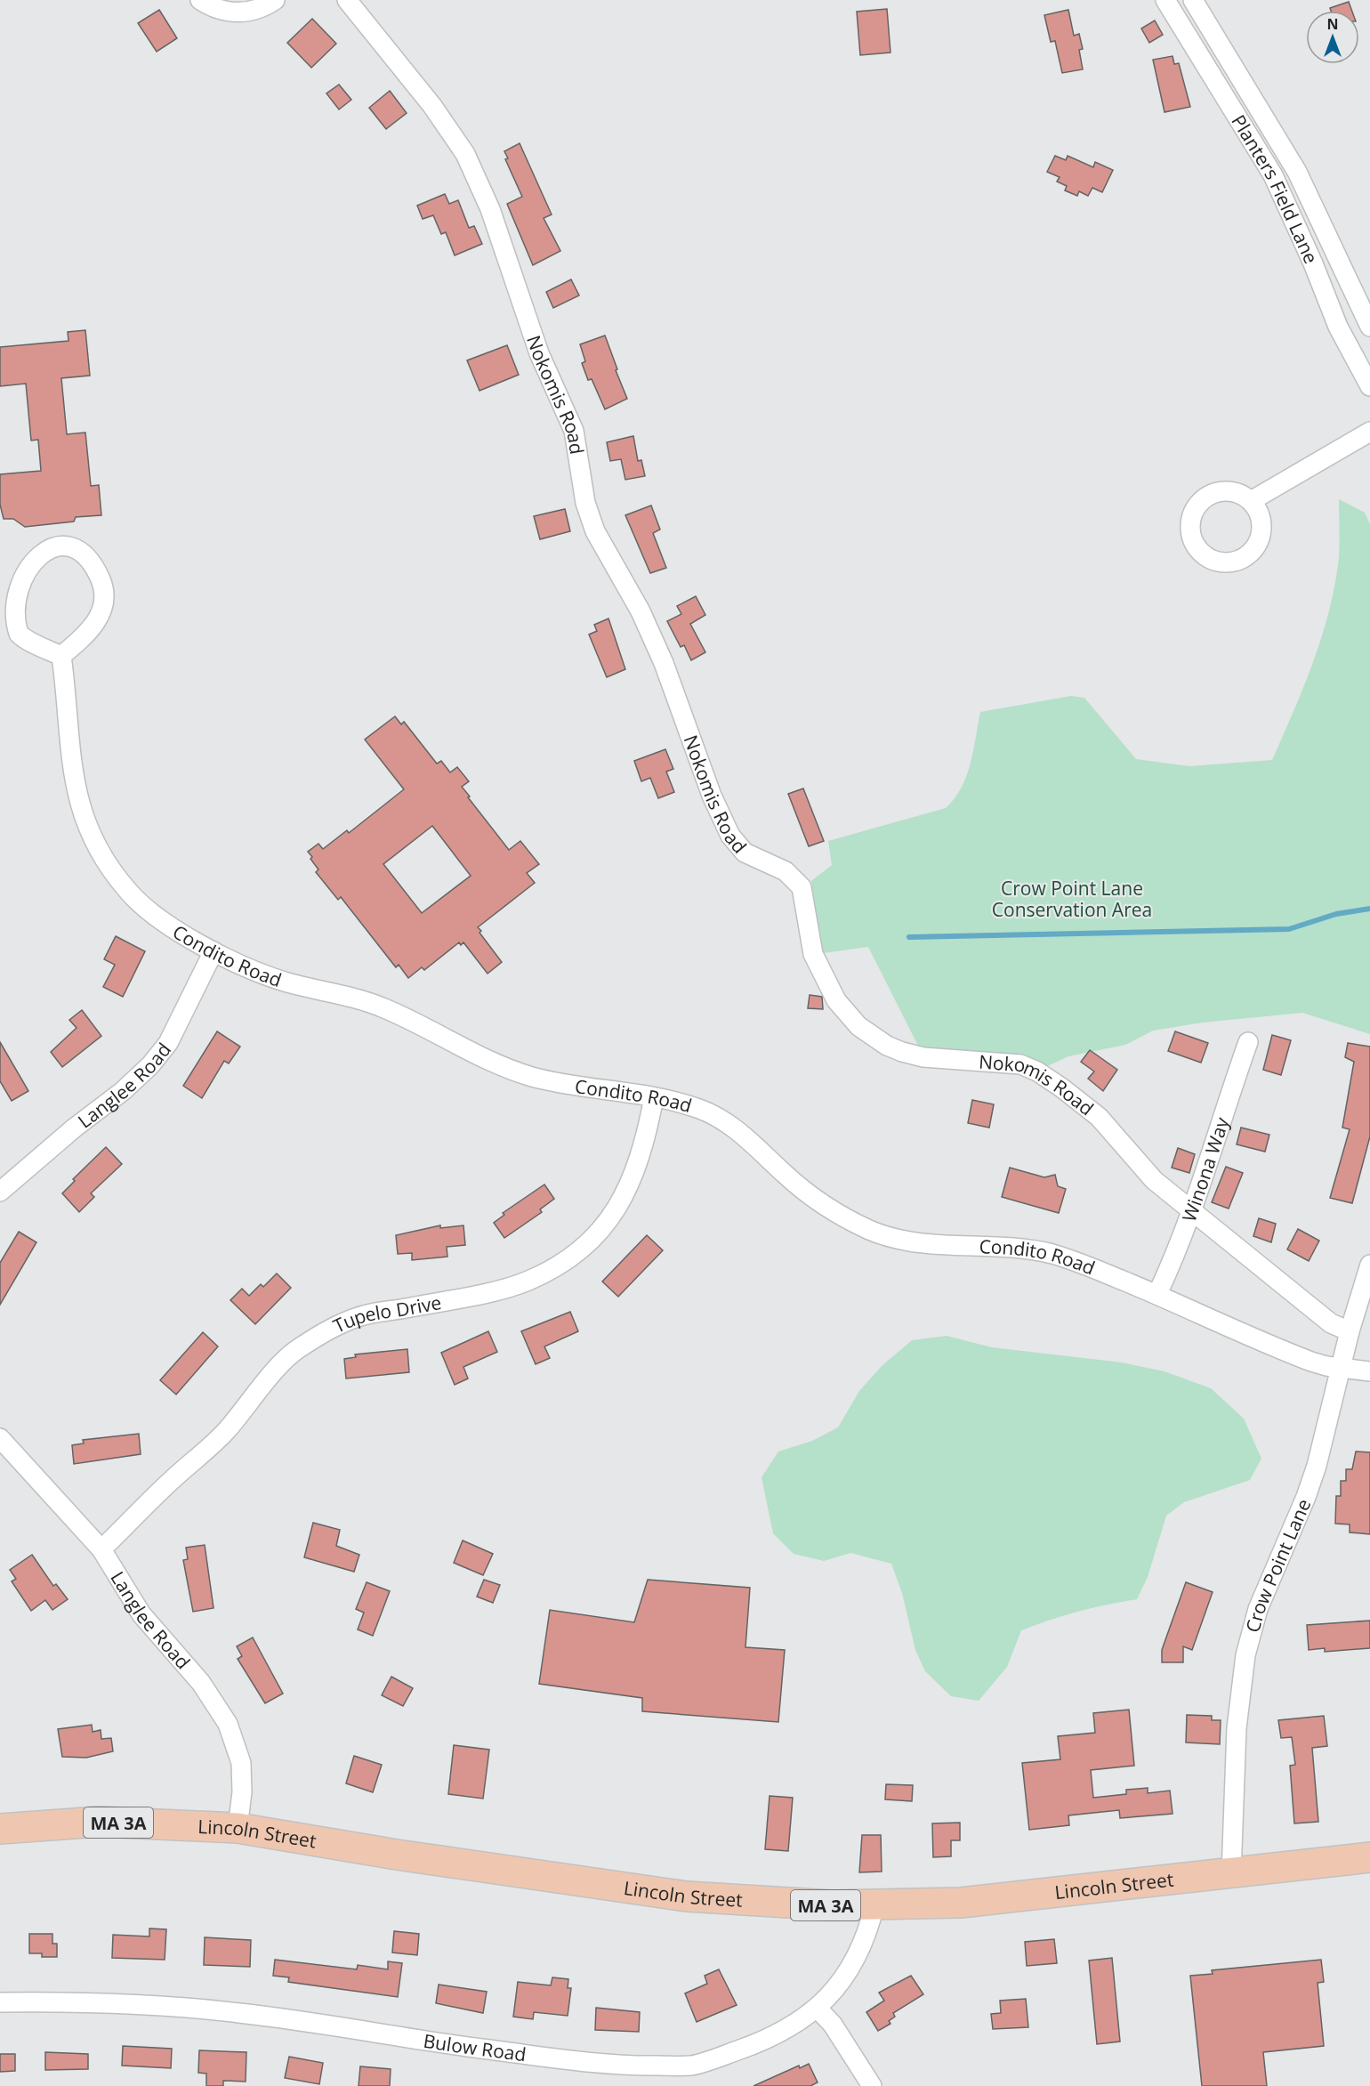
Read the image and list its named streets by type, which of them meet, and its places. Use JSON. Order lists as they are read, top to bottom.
{
  "streets": {
    "main road": ["MA 3A", "Lincoln Street"],
    "street": [
      "Planters Field Lane",
      "Nokomis Road",
      "Condito Road",
      "Langlee Road",
      "Winona Way",
      "Tupelo Drive",
      "Crow Point Lane",
      "Bulow Road"
    ]
  },
  "crossings": [
    ["Nokomis Road", "Winona Way"],
    ["Nokomis Road", "Crow Point Lane"],
    ["Condito Road", "Langlee Road"],
    ["Condito Road", "Winona Way"],
    ["Condito Road", "Tupelo Drive"],
    ["Condito Road", "Crow Point Lane"],
    ["Langlee Road", "Tupelo Drive"],
    ["Langlee Road", "Lincoln Street"],
    ["Crow Point Lane", "Lincoln Street"],
    ["Lincoln Street", "Bulow Road"]
  ],
  "parks": ["Crow Point Lane Conservation Area"],
  "north": "top"
}
